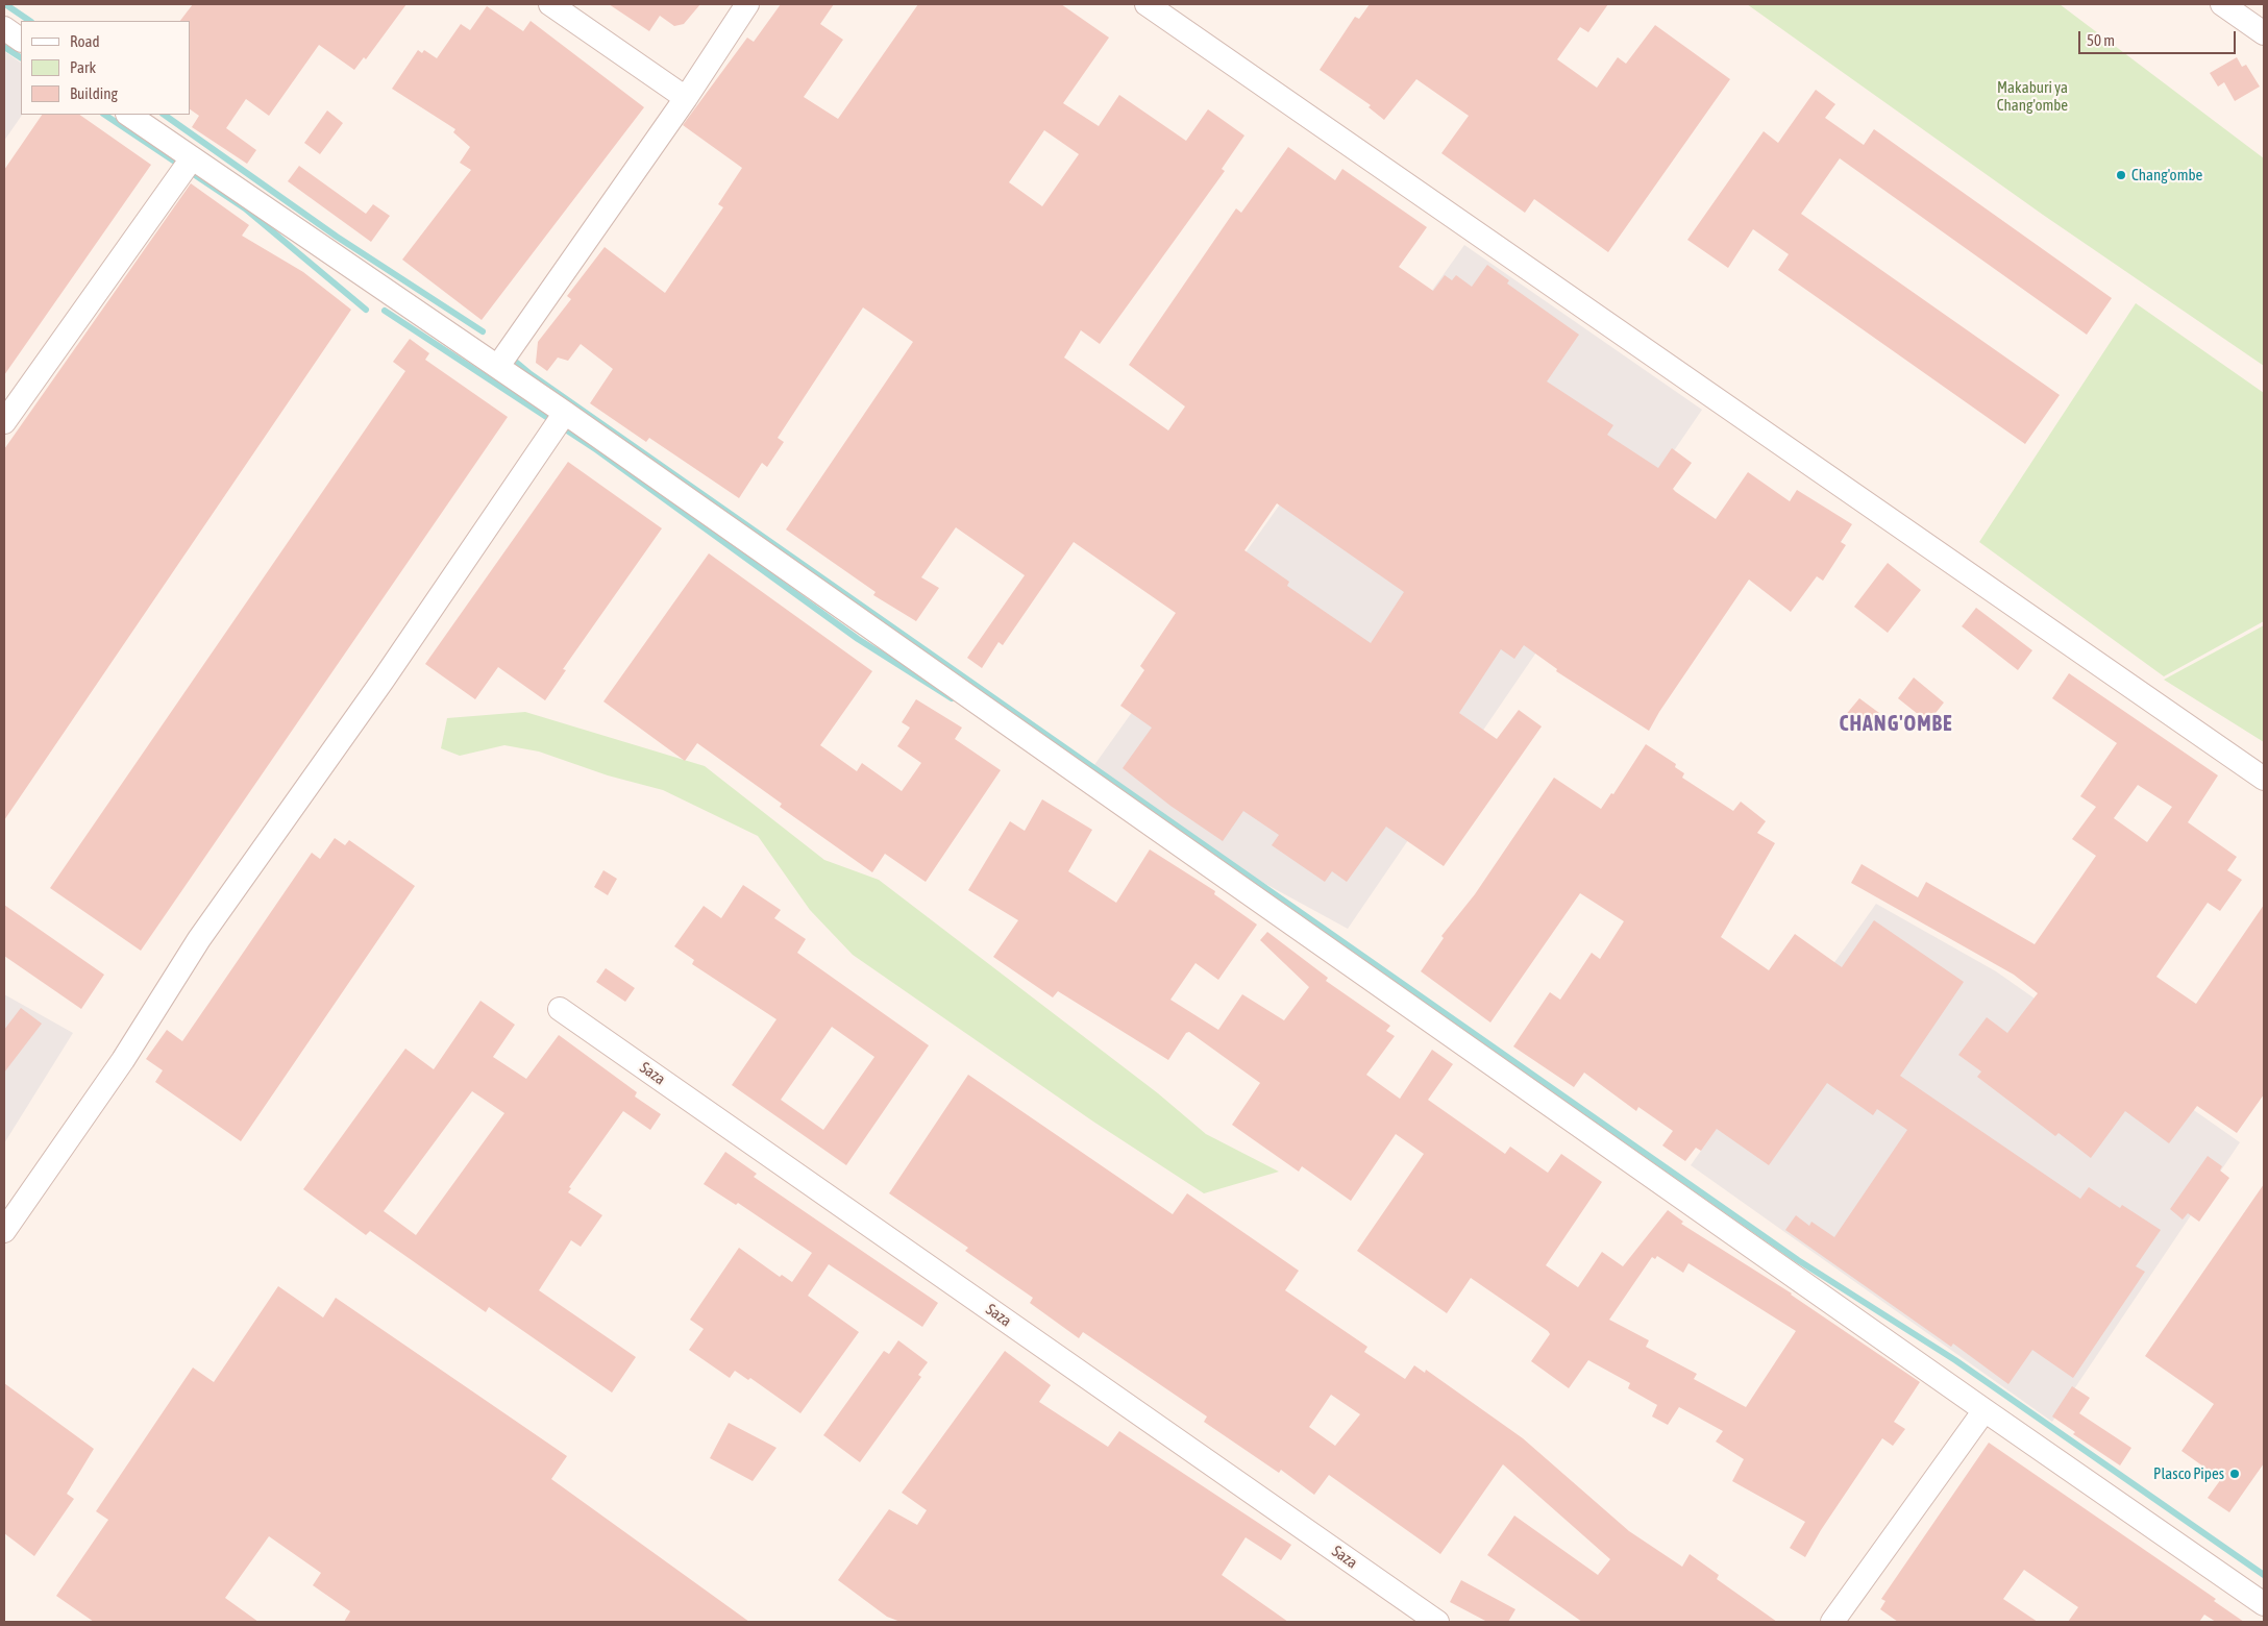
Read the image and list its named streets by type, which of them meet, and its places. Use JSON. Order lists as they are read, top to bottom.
{
  "streets": {
    "street": ["Saza"]
  },
  "districts": ["CHANG'OMBE"],
  "parks": ["Makaburi ya Chang'ombe"],
  "places": ["Chang'ombe", "Plasco Pipes"],
  "legend": ["Road", "Park", "Building"],
  "scale_bar": "50 m"
}
